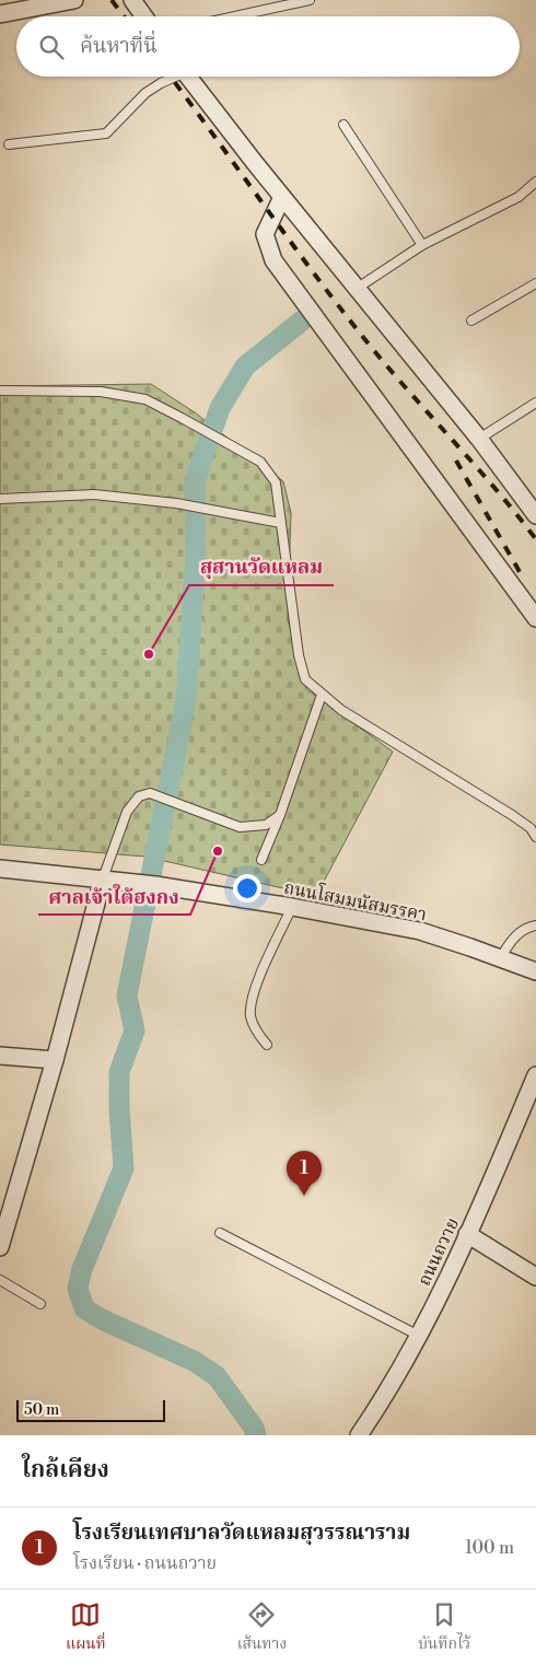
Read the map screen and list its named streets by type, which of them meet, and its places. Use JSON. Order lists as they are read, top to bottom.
{
  "streets": {
    "street": ["ถนนโสมมนัสมรรคา", "ถนนถวาย"]
  },
  "places": ["สุสานวัดแหลม", "ศาลเจ้าใต้ฮงกง"],
  "scale_bar": "50 m",
  "page": {
    "search": "ค้นหาที่นี่",
    "pins": "1",
    "scale": "50 m",
    "heading": "ใกล้เคียง",
    "list": [
      {
        "mark": "1",
        "name": "โรงเรียนเทศบาลวัดแหลมสุวรรณาราม",
        "note": "โรงเรียน · ถนนถวาย",
        "value": "100 m"
      }
    ],
    "nav": ["แผนที่", "เส้นทาง", "บันทึกไว้"]
  }
}
